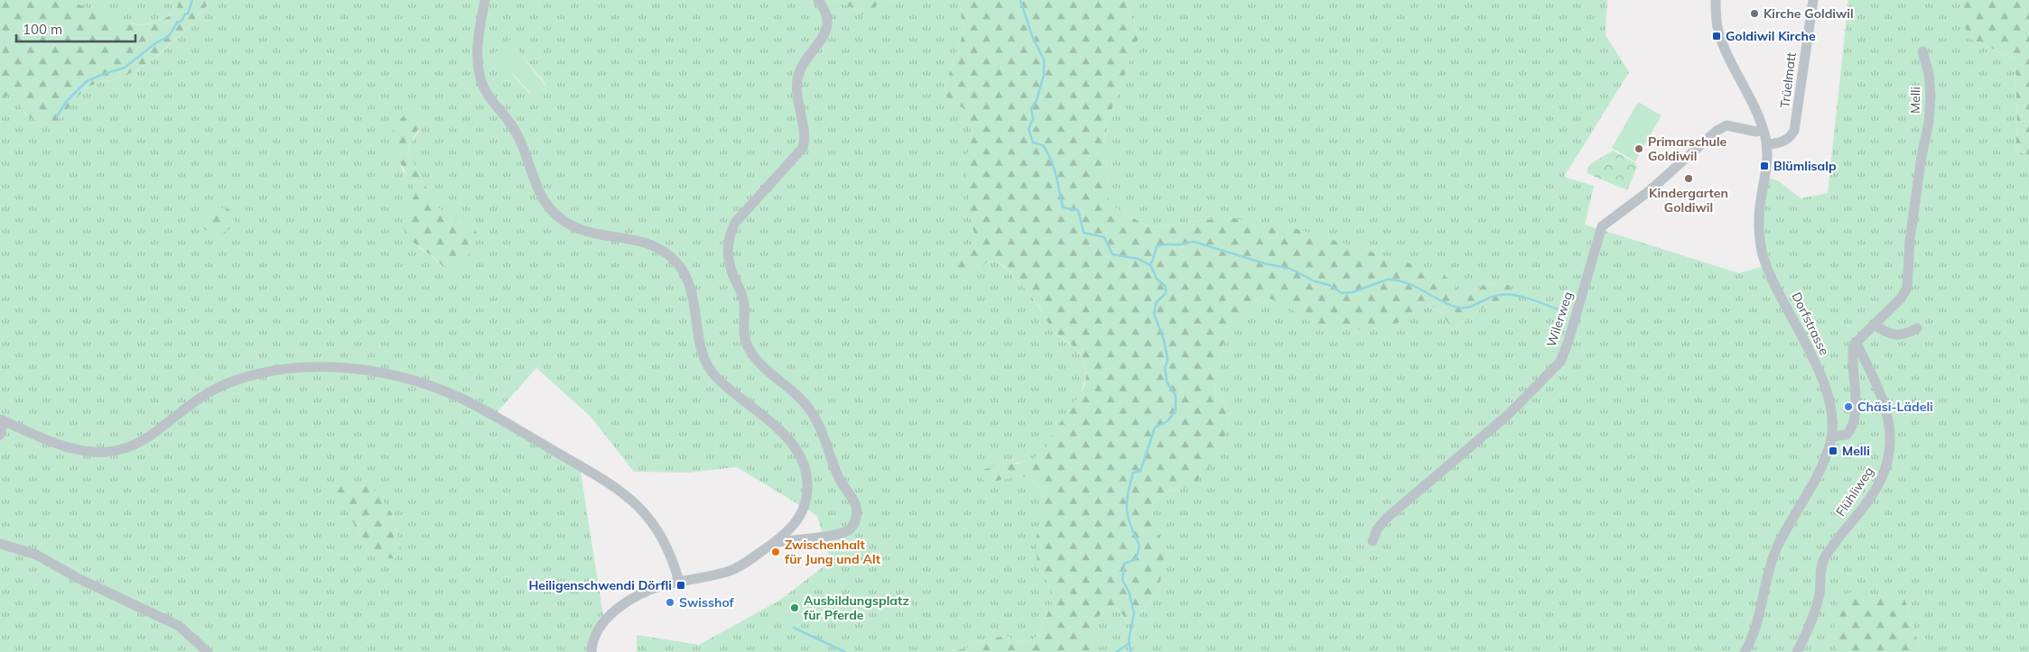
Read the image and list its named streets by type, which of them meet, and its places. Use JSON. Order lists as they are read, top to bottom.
{
  "streets": {
    "street": [
      "Trüelmatt",
      "Melli",
      "Wilerweg",
      "Dorfstrasse",
      "Flühliweg"
    ]
  },
  "crossings": [
    ["Trüelmatt", "Dorfstrasse"],
    ["Melli", "Flühliweg"],
    ["Wilerweg", "Dorfstrasse"]
  ],
  "places": {
    "other": [
      "Kirche Goldiwil",
      "Primarschule Goldiwil",
      "Kindergarten Goldiwil",
      "Chäsi-Lädeli",
      "Zwischenhalt für Jung und Alt",
      "Swisshof",
      "Ausbildungsplatz für Pferde"
    ],
    "transit": [
      "Goldiwil Kirche",
      "Blümlisalp",
      "Melli",
      "Heiligenschwendi Dörfli"
    ]
  },
  "scale_bar": "100 m"
}
